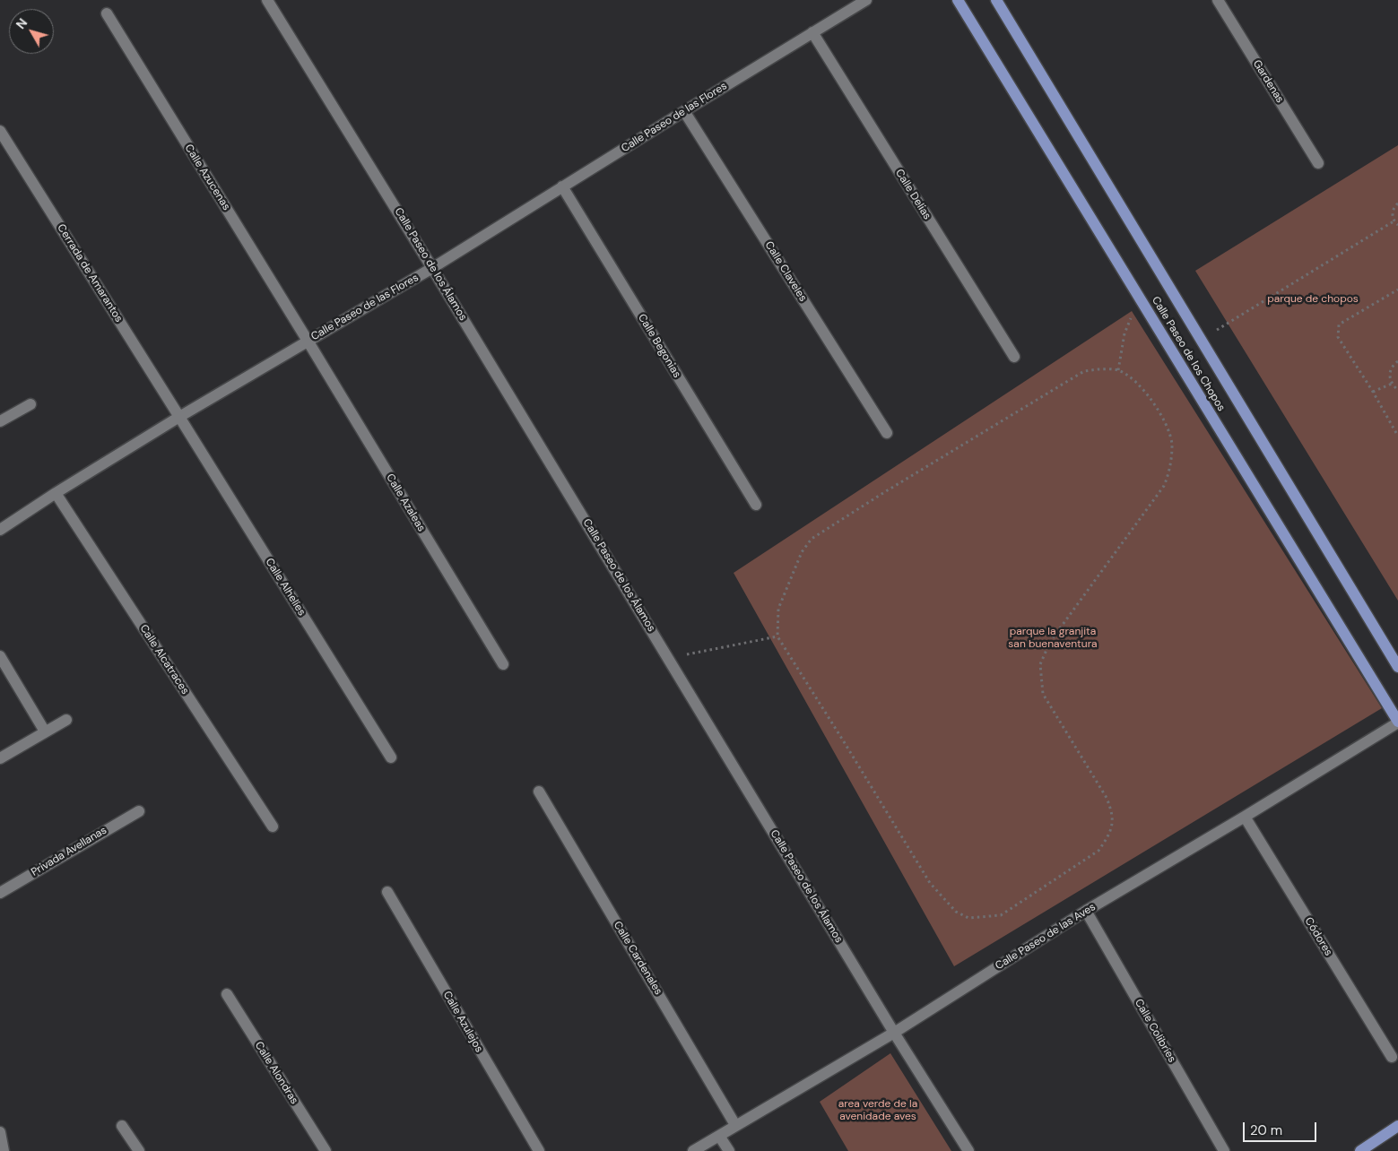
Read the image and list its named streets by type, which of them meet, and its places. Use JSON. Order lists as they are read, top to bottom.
{
  "streets": {
    "main road": ["Calle Paseo de los Chopos"],
    "street": [
      "Gardenas",
      "Calle Paseo de las Flores",
      "Calle Azucenas",
      "Calle Delias",
      "Calle Paseo de los Álamos",
      "Calle Claveles",
      "Cerrada de Amarantos",
      "Calle Begonias",
      "Calle Azaleas",
      "Calle Alhelíes",
      "Calle Alcatraces",
      "Privada Avellanas",
      "Calle Paseo de las Aves",
      "Códores",
      "Calle Cardenales",
      "Calle Azulejos",
      "Calle Colibríes",
      "Calle Alondras"
    ]
  },
  "crossings": [
    ["Calle Paseo de las Flores", "Calle Azucenas"],
    ["Calle Paseo de las Flores", "Calle Delias"],
    ["Calle Paseo de las Flores", "Calle Paseo de los Álamos"],
    ["Calle Paseo de las Flores", "Calle Claveles"],
    ["Calle Paseo de las Flores", "Cerrada de Amarantos"],
    ["Calle Paseo de las Flores", "Calle Begonias"],
    ["Calle Paseo de las Flores", "Calle Azaleas"],
    ["Calle Paseo de las Flores", "Calle Alhelíes"],
    ["Calle Paseo de las Flores", "Calle Alcatraces"],
    ["Calle Azucenas", "Calle Azaleas"],
    ["Calle Paseo de los Álamos", "Calle Paseo de las Aves"],
    ["Cerrada de Amarantos", "Calle Alhelíes"],
    ["Calle Paseo de los Chopos", "Calle Paseo de las Aves"],
    ["Calle Paseo de las Aves", "Códores"],
    ["Calle Paseo de las Aves", "Calle Cardenales"],
    ["Calle Paseo de las Aves", "Calle Colibríes"]
  ],
  "parks": ["parque de chopos", "parque la granjita san buenaventura", "area verde de la avenidade aves"],
  "scale_bar": "20 m",
  "north": "top left"
}
